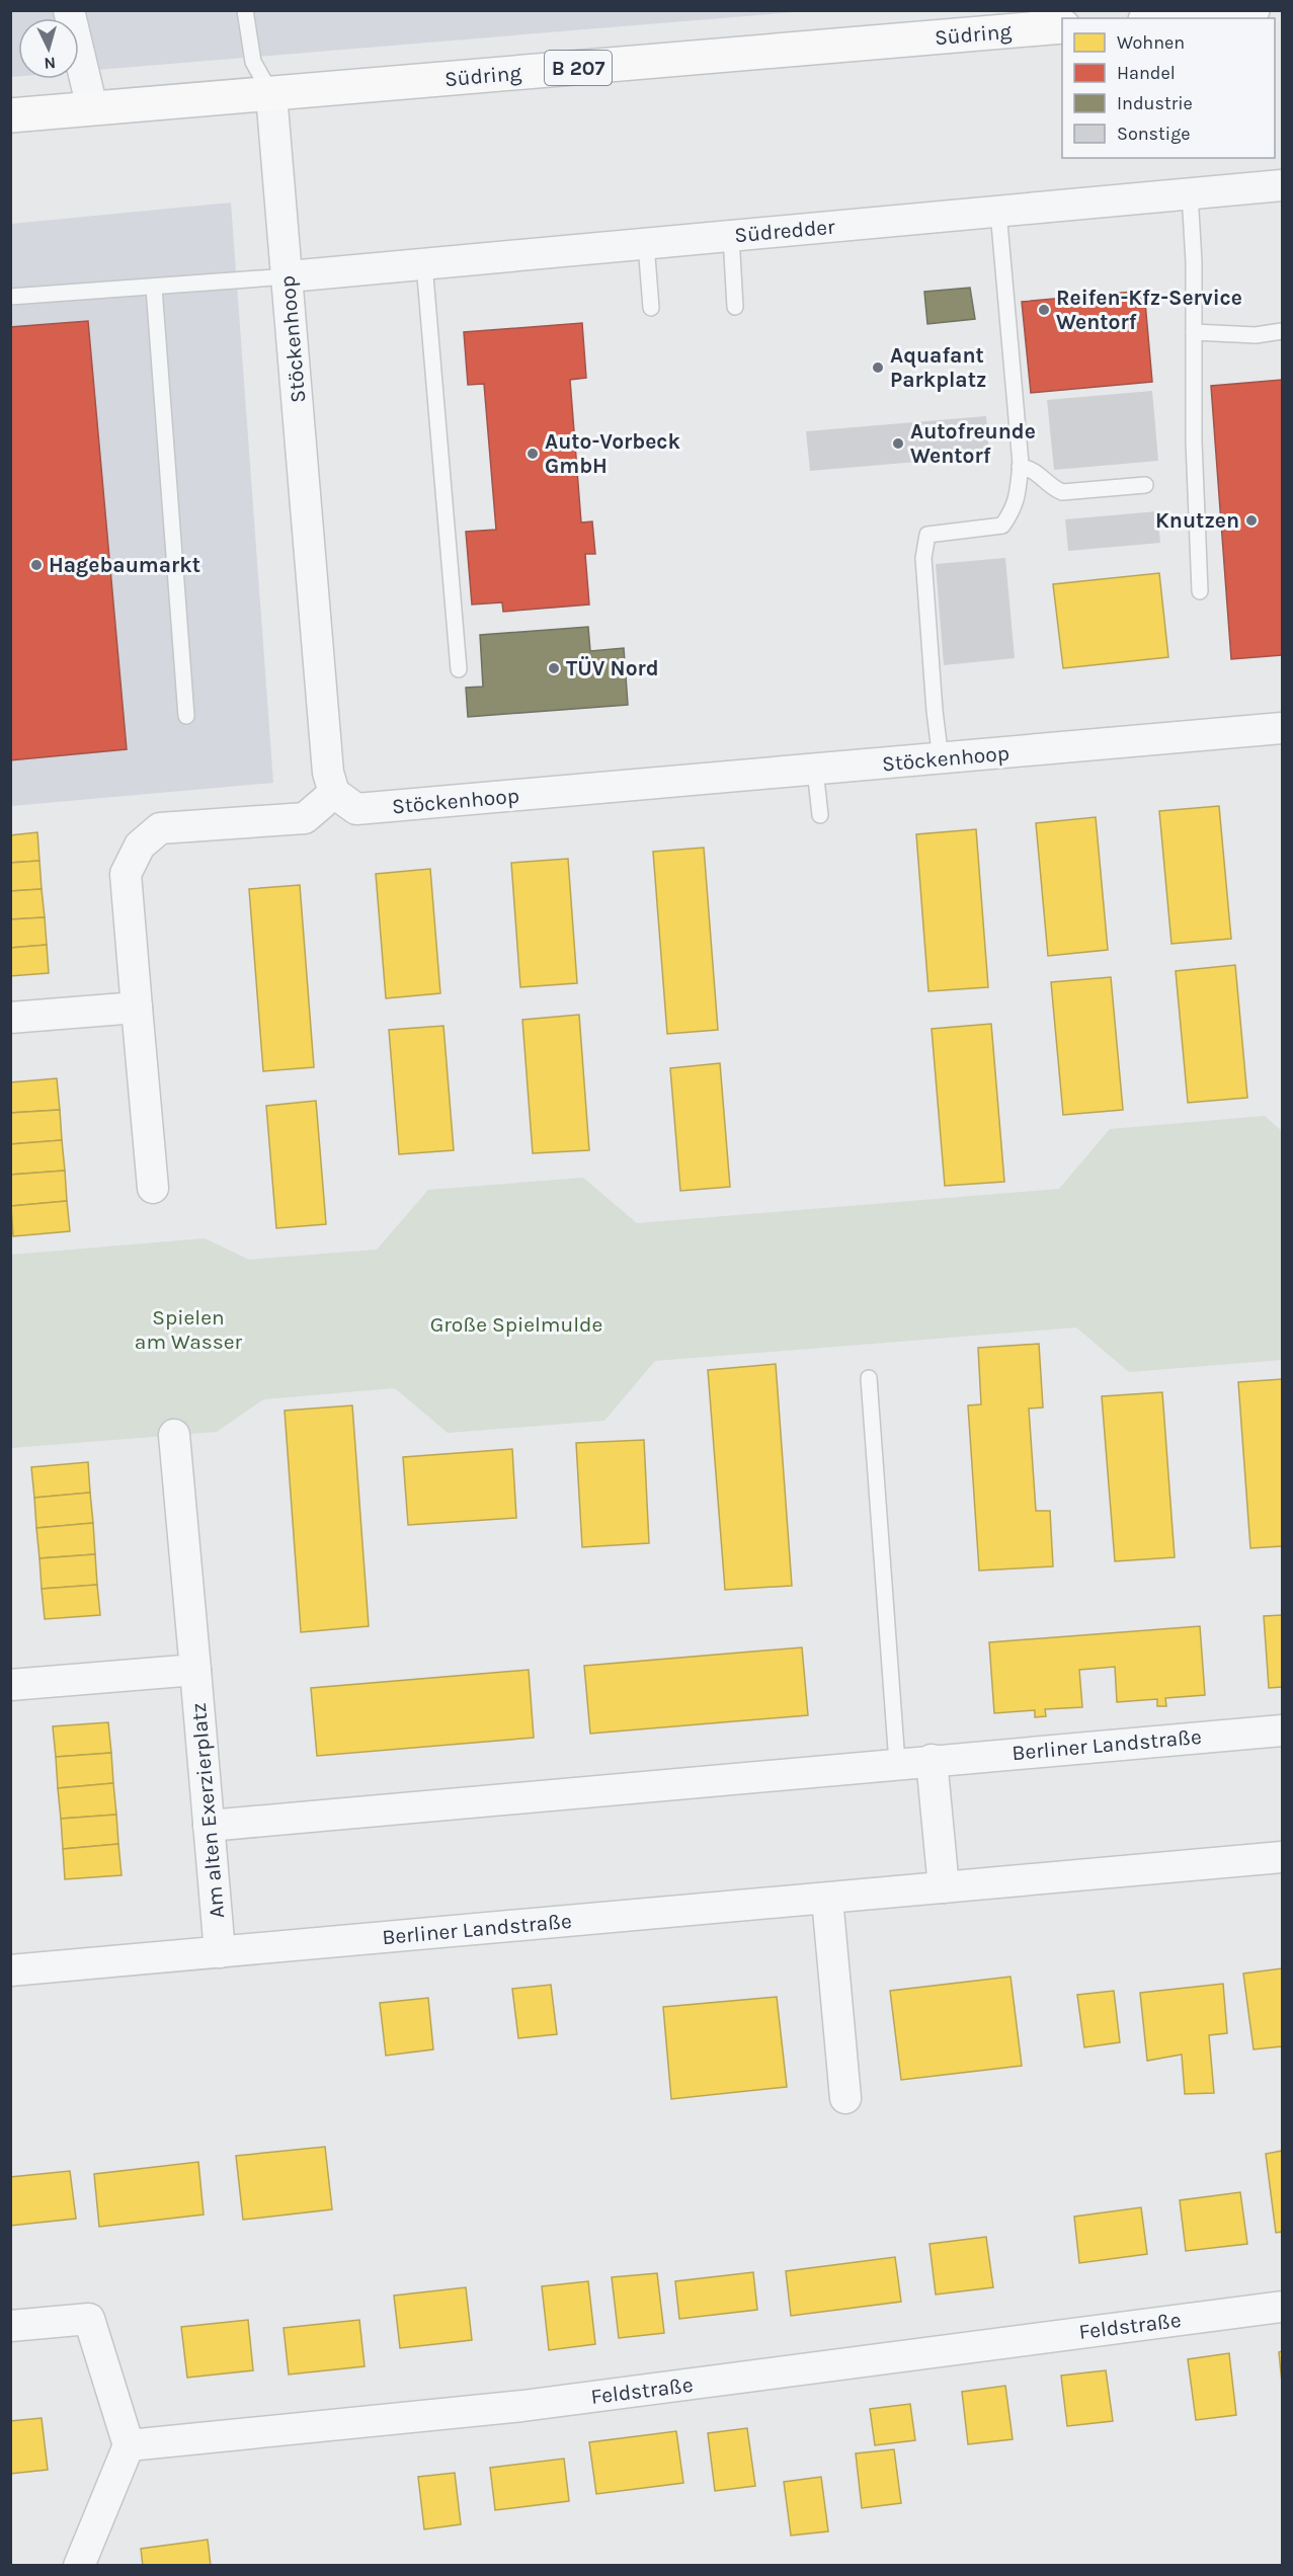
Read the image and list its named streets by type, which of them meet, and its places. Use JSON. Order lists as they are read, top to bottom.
{
  "streets": {
    "main road": ["Südring", "B 207"],
    "street": [
      "Südredder",
      "Stöckenhoop",
      "Berliner Landstraße",
      "Am alten Exerzierplatz",
      "Feldstraße"
    ]
  },
  "crossings": [
    ["Südring", "Stöckenhoop"],
    ["Südredder", "Stöckenhoop"],
    ["Berliner Landstraße", "Am alten Exerzierplatz"]
  ],
  "parks": ["Spielen am Wasser", "Große Spielmulde"],
  "places": [
    "Reifen-Kfz-Service Wentorf",
    "Aquafant Parkplatz",
    "Autofreunde Wentorf",
    "Auto-Vorbeck GmbH",
    "Knutzen",
    "Hagebaumarkt",
    "TÜV Nord"
  ],
  "legend": [
    "Wohnen",
    "Handel",
    "Industrie",
    "Sonstige"
  ],
  "north": "bottom"
}
